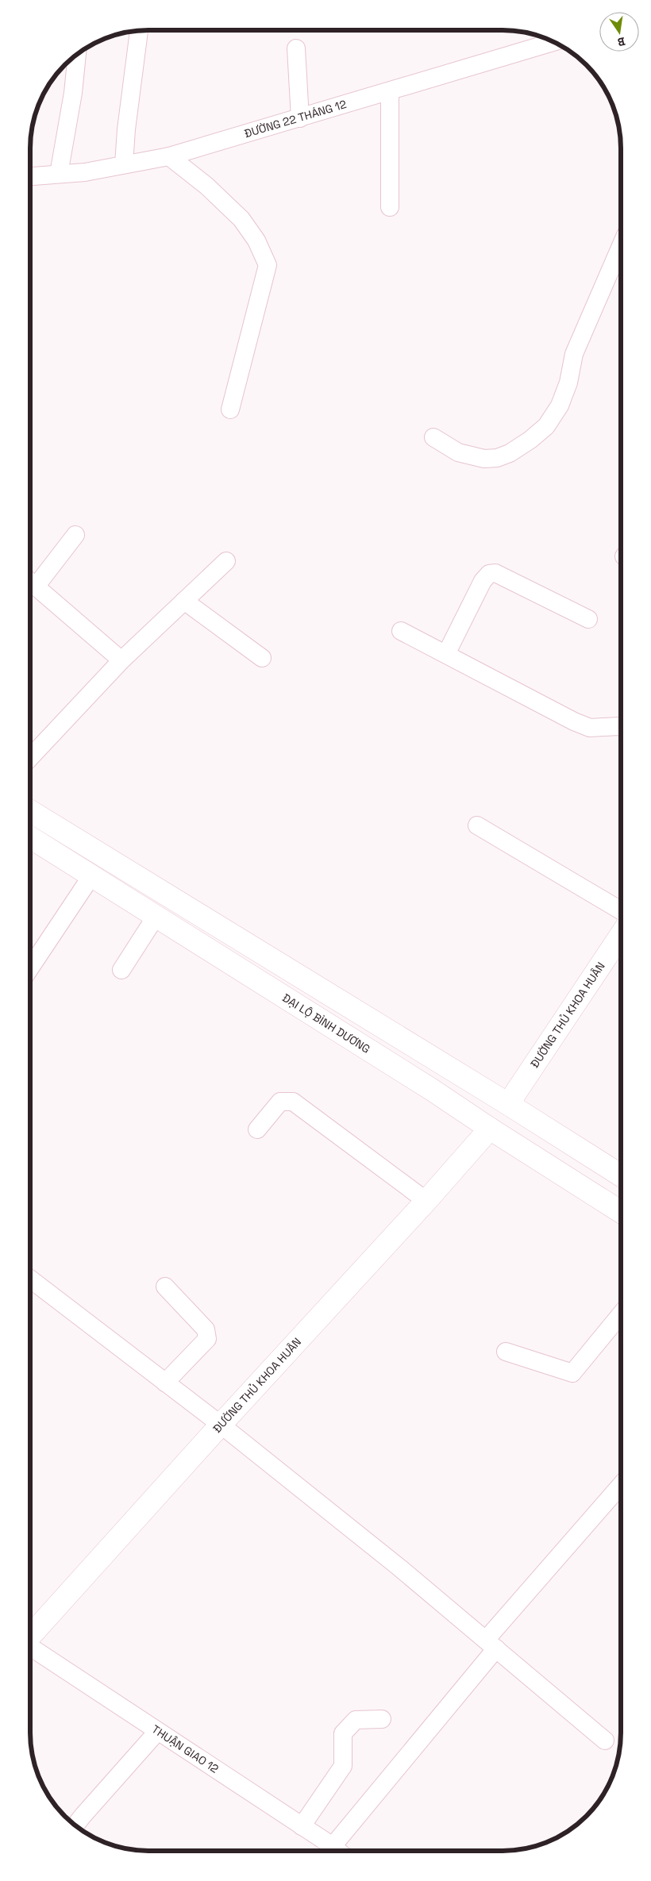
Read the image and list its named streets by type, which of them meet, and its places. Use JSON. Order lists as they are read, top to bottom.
{
  "streets": {
    "main road": ["ĐƯỜNG THỦ KHOA HUÂN", "ĐẠI LỘ BÌNH DƯƠNG"],
    "street": ["ĐƯỜNG 22 THÁNG 12", "THUẬN GIAO 12"]
  },
  "crossings": [
    ["ĐƯỜNG THỦ KHOA HUÂN", "ĐẠI LỘ BÌNH DƯƠNG"]
  ],
  "north": "bottom"
}
